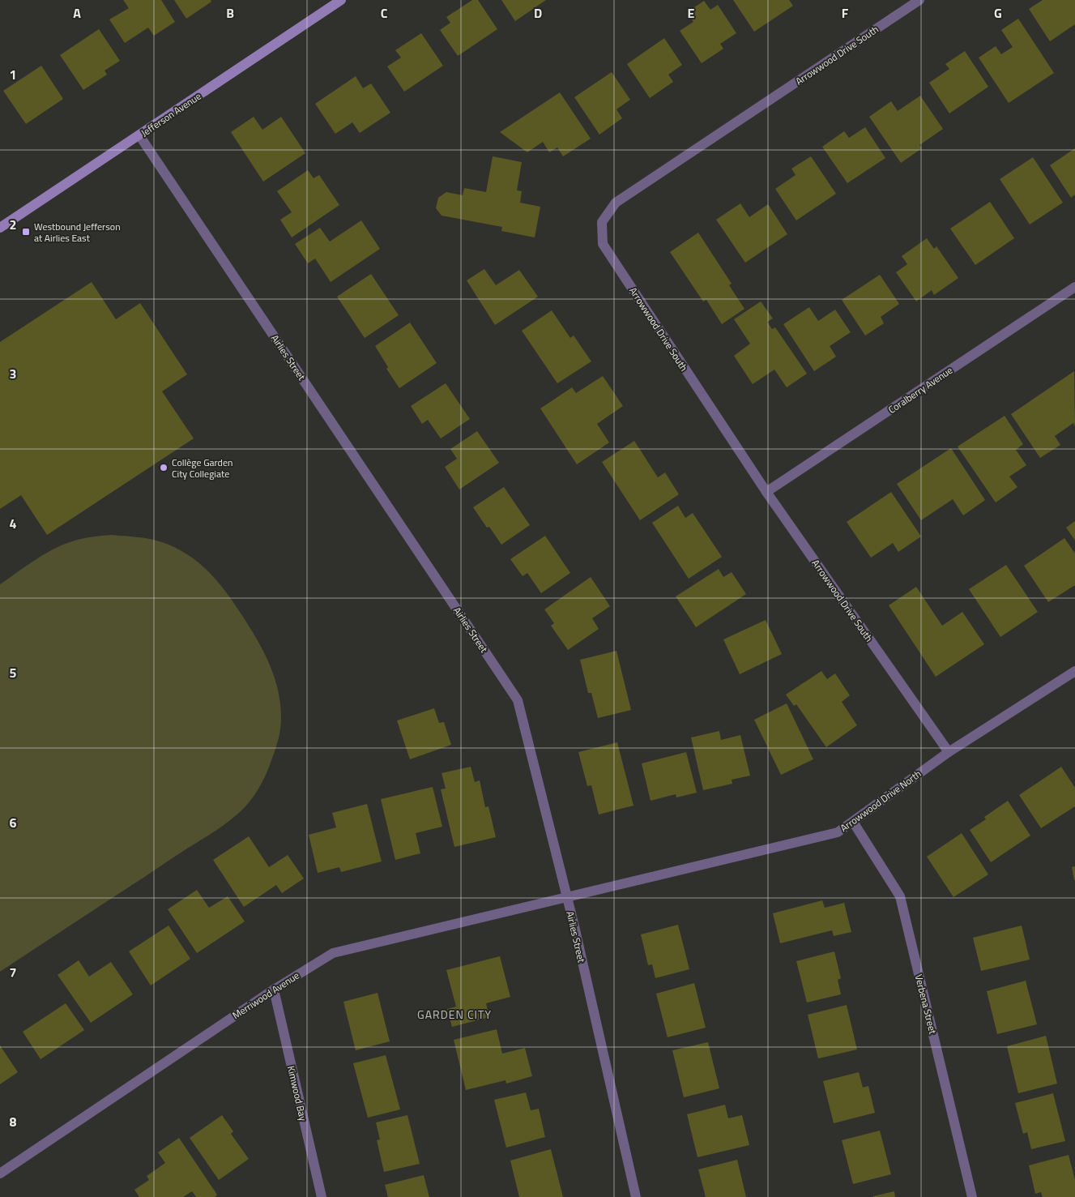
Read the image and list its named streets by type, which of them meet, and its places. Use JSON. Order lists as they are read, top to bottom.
{
  "streets": {
    "street": [
      "Arrowwood Drive South",
      "Jefferson Avenue",
      "Airlies Street",
      "Coralberry Avenue",
      "Arrowwood Drive North",
      "Merriwood Avenue",
      "Verbena Street",
      "Kimwood Bay"
    ]
  },
  "crossings": [
    ["Arrowwood Drive South", "Coralberry Avenue"],
    ["Arrowwood Drive South", "Arrowwood Drive North"],
    ["Jefferson Avenue", "Airlies Street"],
    ["Airlies Street", "Arrowwood Drive North"],
    ["Airlies Street", "Merriwood Avenue"],
    ["Arrowwood Drive North", "Merriwood Avenue"],
    ["Arrowwood Drive North", "Verbena Street"],
    ["Merriwood Avenue", "Kimwood Bay"]
  ],
  "districts": ["GARDEN CITY"],
  "places": {
    "transit": ["Westbound Jefferson at Airlies East"],
    "other": ["Collège Garden City Collegiate"]
  },
  "grid": {
    "columns": [
      "A",
      "B",
      "C",
      "D",
      "E",
      "F",
      "G"
    ],
    "rows": [
      "1",
      "2",
      "3",
      "4",
      "5",
      "6",
      "7",
      "8"
    ]
  }
}
